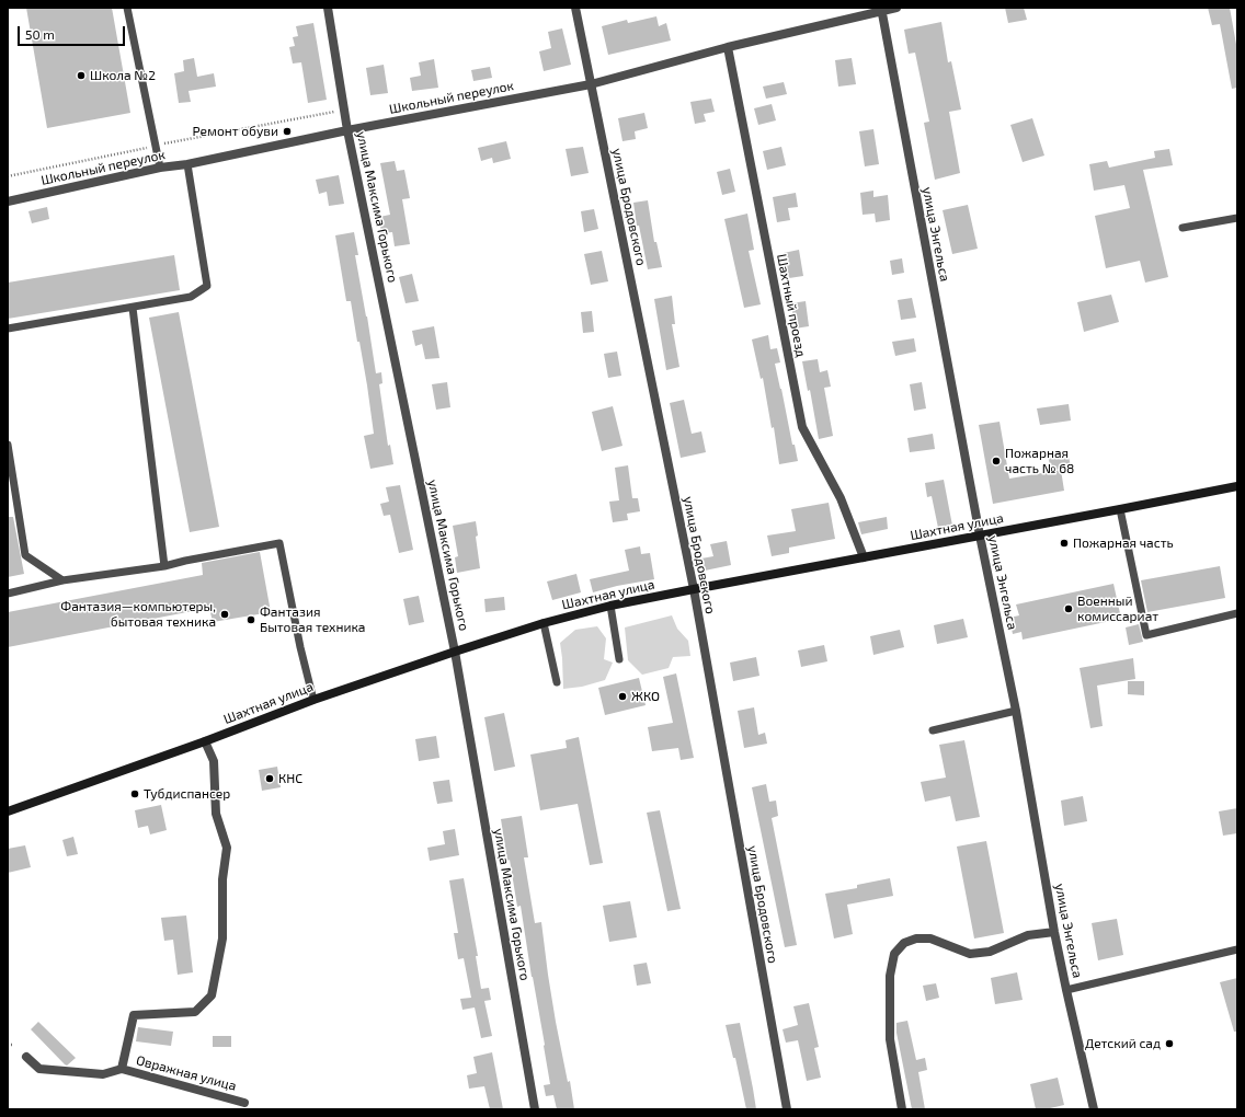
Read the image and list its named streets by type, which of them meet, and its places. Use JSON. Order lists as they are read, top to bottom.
{
  "streets": {
    "main road": ["Шахтная улица"],
    "street": [
      "Школьный переулок",
      "улица Максима Горького",
      "улица Бродовского",
      "улица Энгельса",
      "Шахтный проезд",
      "Овражная улица"
    ]
  },
  "crossings": [
    ["Школьный переулок", "улица Максима Горького"],
    ["Школьный переулок", "улица Бродовского"],
    ["Школьный переулок", "улица Энгельса"],
    ["Школьный переулок", "Шахтный проезд"],
    ["улица Максима Горького", "Шахтная улица"],
    ["улица Бродовского", "Шахтная улица"],
    ["улица Энгельса", "Шахтная улица"],
    ["Шахтный проезд", "Шахтная улица"]
  ],
  "places": [
    "Школа №2",
    "Ремонт обуви",
    "Пожарная часть № 68",
    "Пожарная часть",
    "Военный комиссариат",
    "Фантазия—компьютеры, бытовая техника",
    "Фантазия Бытовая техника",
    "ЖКО",
    "КНС",
    "Тубдиспансер",
    "Детский сад"
  ],
  "scale_bar": "50 m"
}
